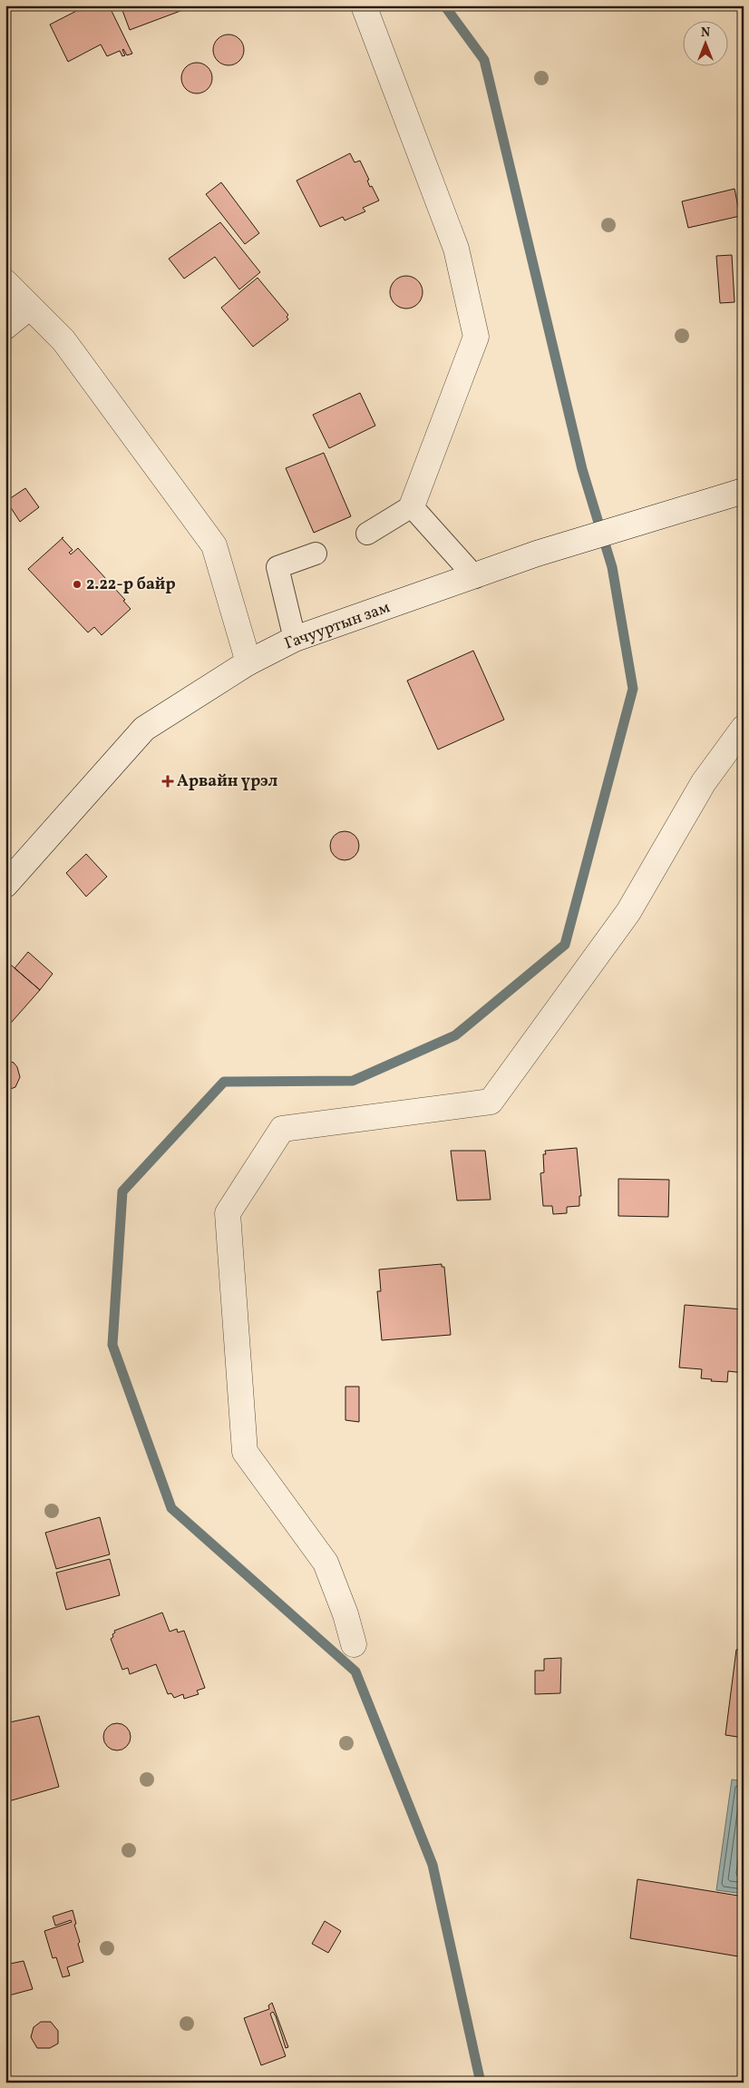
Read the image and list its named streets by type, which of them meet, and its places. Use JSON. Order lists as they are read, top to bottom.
{
  "streets": {
    "street": ["Гачууртын зам"]
  },
  "places": {
    "other": ["2.22-р байр"],
    "health": ["Арвайн үрэл"]
  },
  "north": "top"
}
